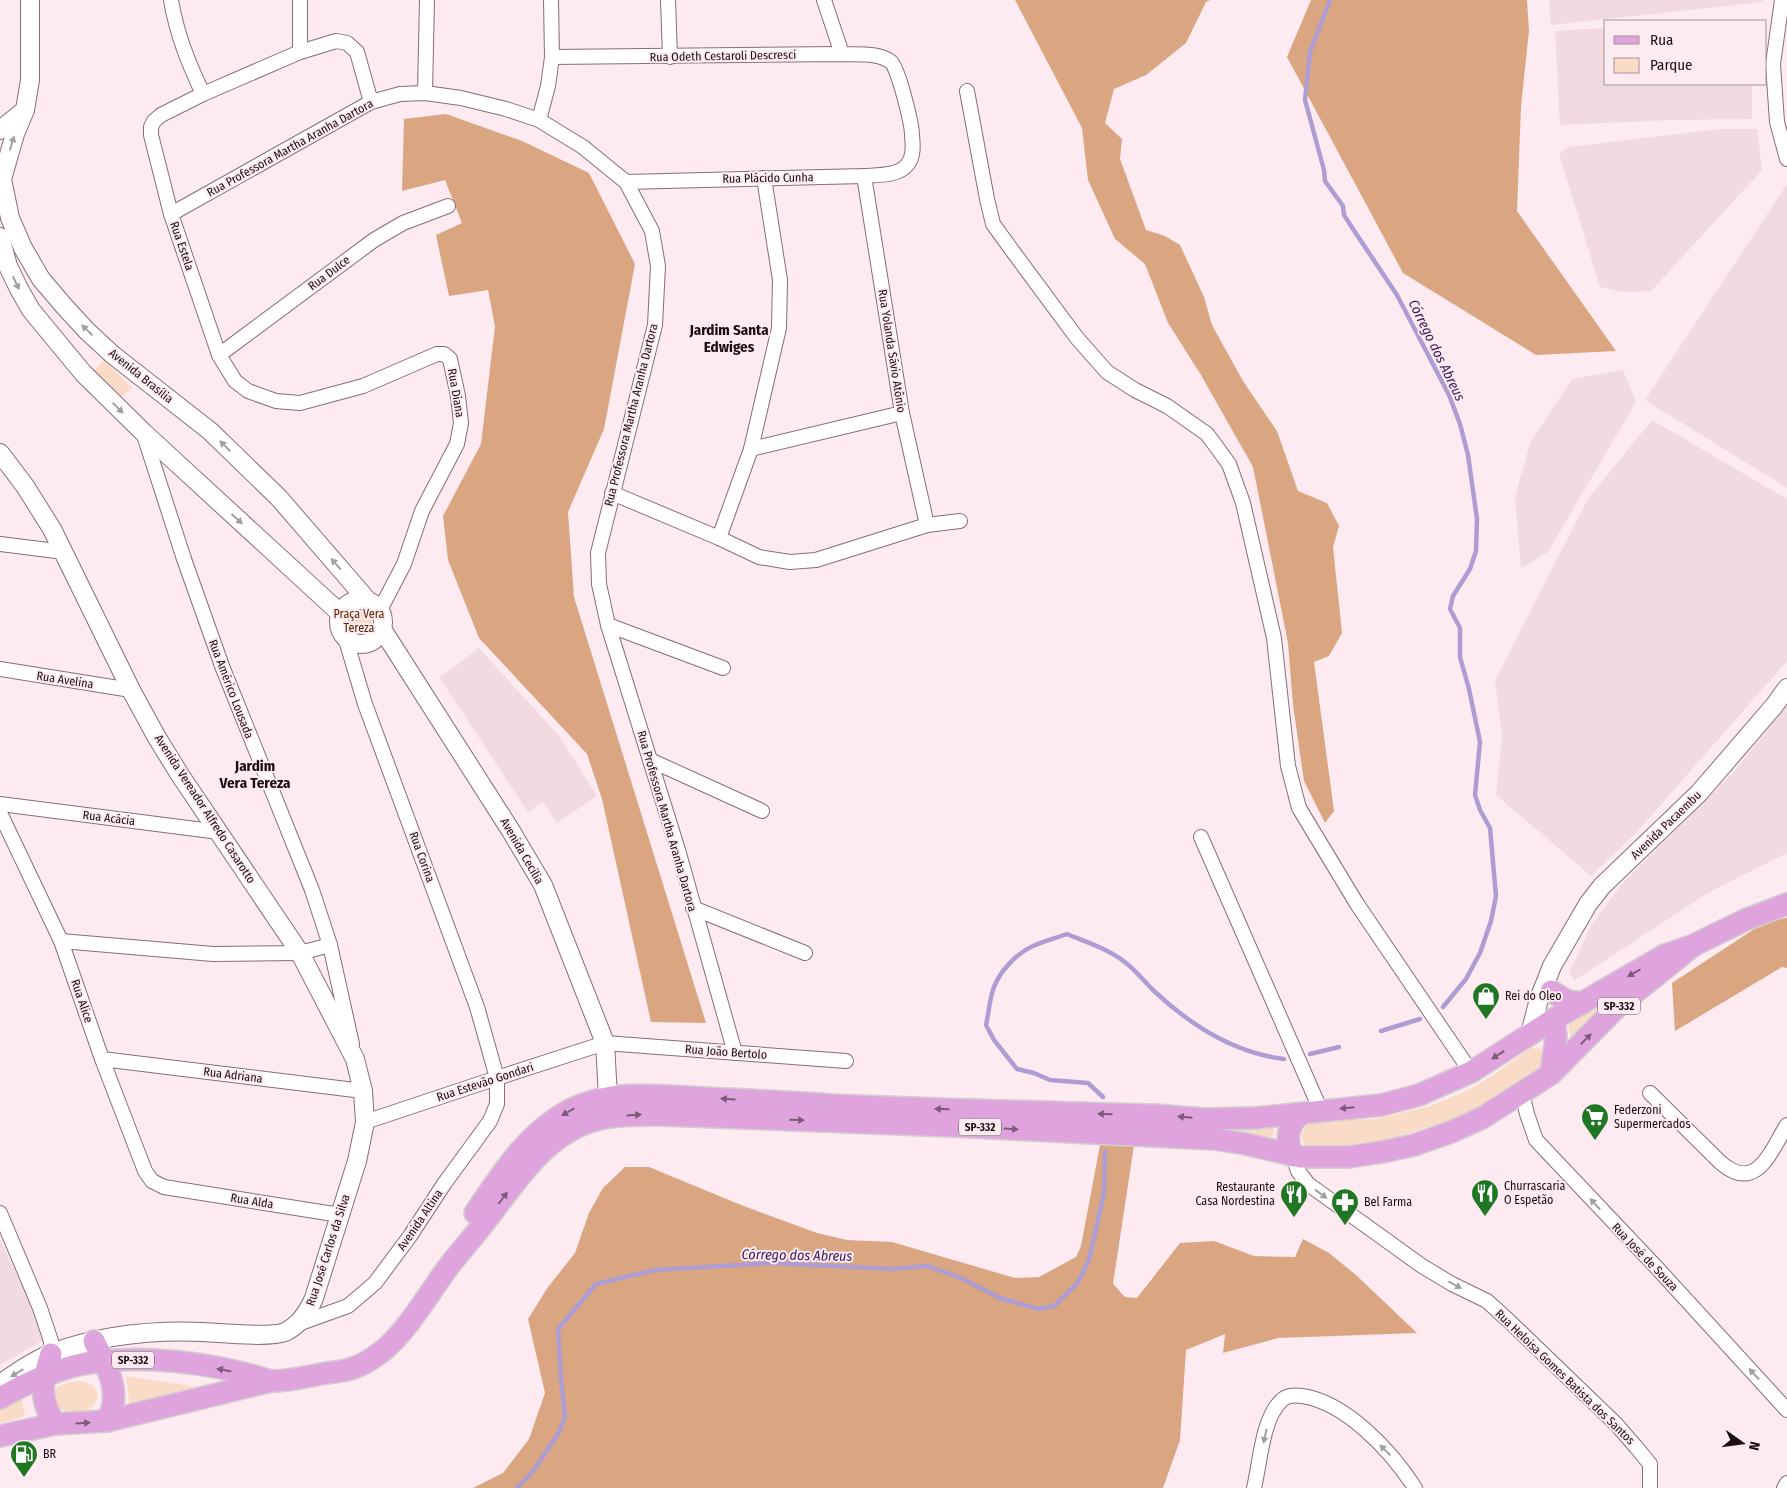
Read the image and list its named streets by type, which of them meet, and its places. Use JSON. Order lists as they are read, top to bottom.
{
  "streets": {
    "main road": ["SP-332"],
    "street": [
      "Rua Odeth Cestaroli Descresci",
      "Rua Professora Martha Aranha Dartora",
      "Rua Plácido Cunha",
      "Rua Estela",
      "Rua Dulce",
      "Rua Yolanda Sávio Atônio",
      "Avenida Brasília",
      "Rua Diana",
      "Rua Avelina",
      "Rua Américo Lousada",
      "Avenida Vereador Alfredo Casarotto",
      "Rua Acácia",
      "Avenida Pacaembu",
      "Avenida Cecilia",
      "Rua Corina",
      "Rua Alice",
      "Rua João Bertolo",
      "Rua Adriana",
      "Rua Estevão Gondari",
      "Rua Alda",
      "Avenida Altina",
      "Rua José Carlos da Silva",
      "Rua José de Souza",
      "Rua Heloisa Gomes Batista dos Santos"
    ]
  },
  "crossings": [
    ["Rua Odeth Cestaroli Descresci", "Rua Plácido Cunha"],
    ["Rua Professora Martha Aranha Dartora", "Rua Plácido Cunha"],
    ["Rua Professora Martha Aranha Dartora", "Rua Estela"],
    ["Rua Professora Martha Aranha Dartora", "Rua João Bertolo"],
    ["Rua Plácido Cunha", "Rua Yolanda Sávio Atônio"],
    ["Rua Estela", "Rua Dulce"],
    ["Rua Estela", "Rua Diana"],
    ["Rua Dulce", "Rua Diana"],
    ["Avenida Brasília", "Rua Diana"],
    ["Avenida Brasília", "Avenida Cecilia"],
    ["Avenida Brasília", "Rua Corina"],
    ["Rua Diana", "Avenida Cecilia"],
    ["Rua Diana", "Rua Corina"],
    ["Rua Avelina", "Avenida Vereador Alfredo Casarotto"],
    ["Rua Américo Lousada", "Avenida Vereador Alfredo Casarotto"],
    ["Rua Américo Lousada", "Rua José Carlos da Silva"],
    ["Avenida Vereador Alfredo Casarotto", "Rua Acácia"],
    ["Avenida Vereador Alfredo Casarotto", "Rua José Carlos da Silva"],
    ["Avenida Pacaembu", "SP-332"],
    ["Avenida Cecilia", "Rua Corina"],
    ["Avenida Cecilia", "SP-332"],
    ["Avenida Cecilia", "Rua João Bertolo"],
    ["Avenida Cecilia", "Rua Estevão Gondari"],
    ["Rua Corina", "Rua Estevão Gondari"],
    ["Rua Corina", "Avenida Altina"],
    ["Rua Alice", "Rua Adriana"],
    ["Rua Alice", "Rua Alda"],
    ["SP-332", "Rua José de Souza"],
    ["SP-332", "Rua Heloisa Gomes Batista dos Santos"],
    ["Rua João Bertolo", "Rua Estevão Gondari"],
    ["Rua Adriana", "Rua José Carlos da Silva"],
    ["Rua Estevão Gondari", "Avenida Altina"],
    ["Rua Estevão Gondari", "Rua José Carlos da Silva"],
    ["Rua Alda", "Rua José Carlos da Silva"],
    ["Avenida Altina", "Rua José Carlos da Silva"]
  ],
  "one_way": ["Rua José de Souza", "Rua Heloisa Gomes Batista dos Santos"],
  "districts": ["Jardim Santa Edwiges", "Jardim Vera Tereza"],
  "water": ["Córrego dos Abreus"],
  "parks": ["Praça Vera Tereza"],
  "places": {
    "shop": ["Rei do Oleo"],
    "supermarket": ["Federzoni Supermercados"],
    "restaurant": ["Churrascaria O Espetão", "Restaurante Casa Nordestina"],
    "pharmacy": ["Bel Farma"],
    "fuel station": ["BR"]
  },
  "legend": ["Rua", "Parque"],
  "north": "right"
}
